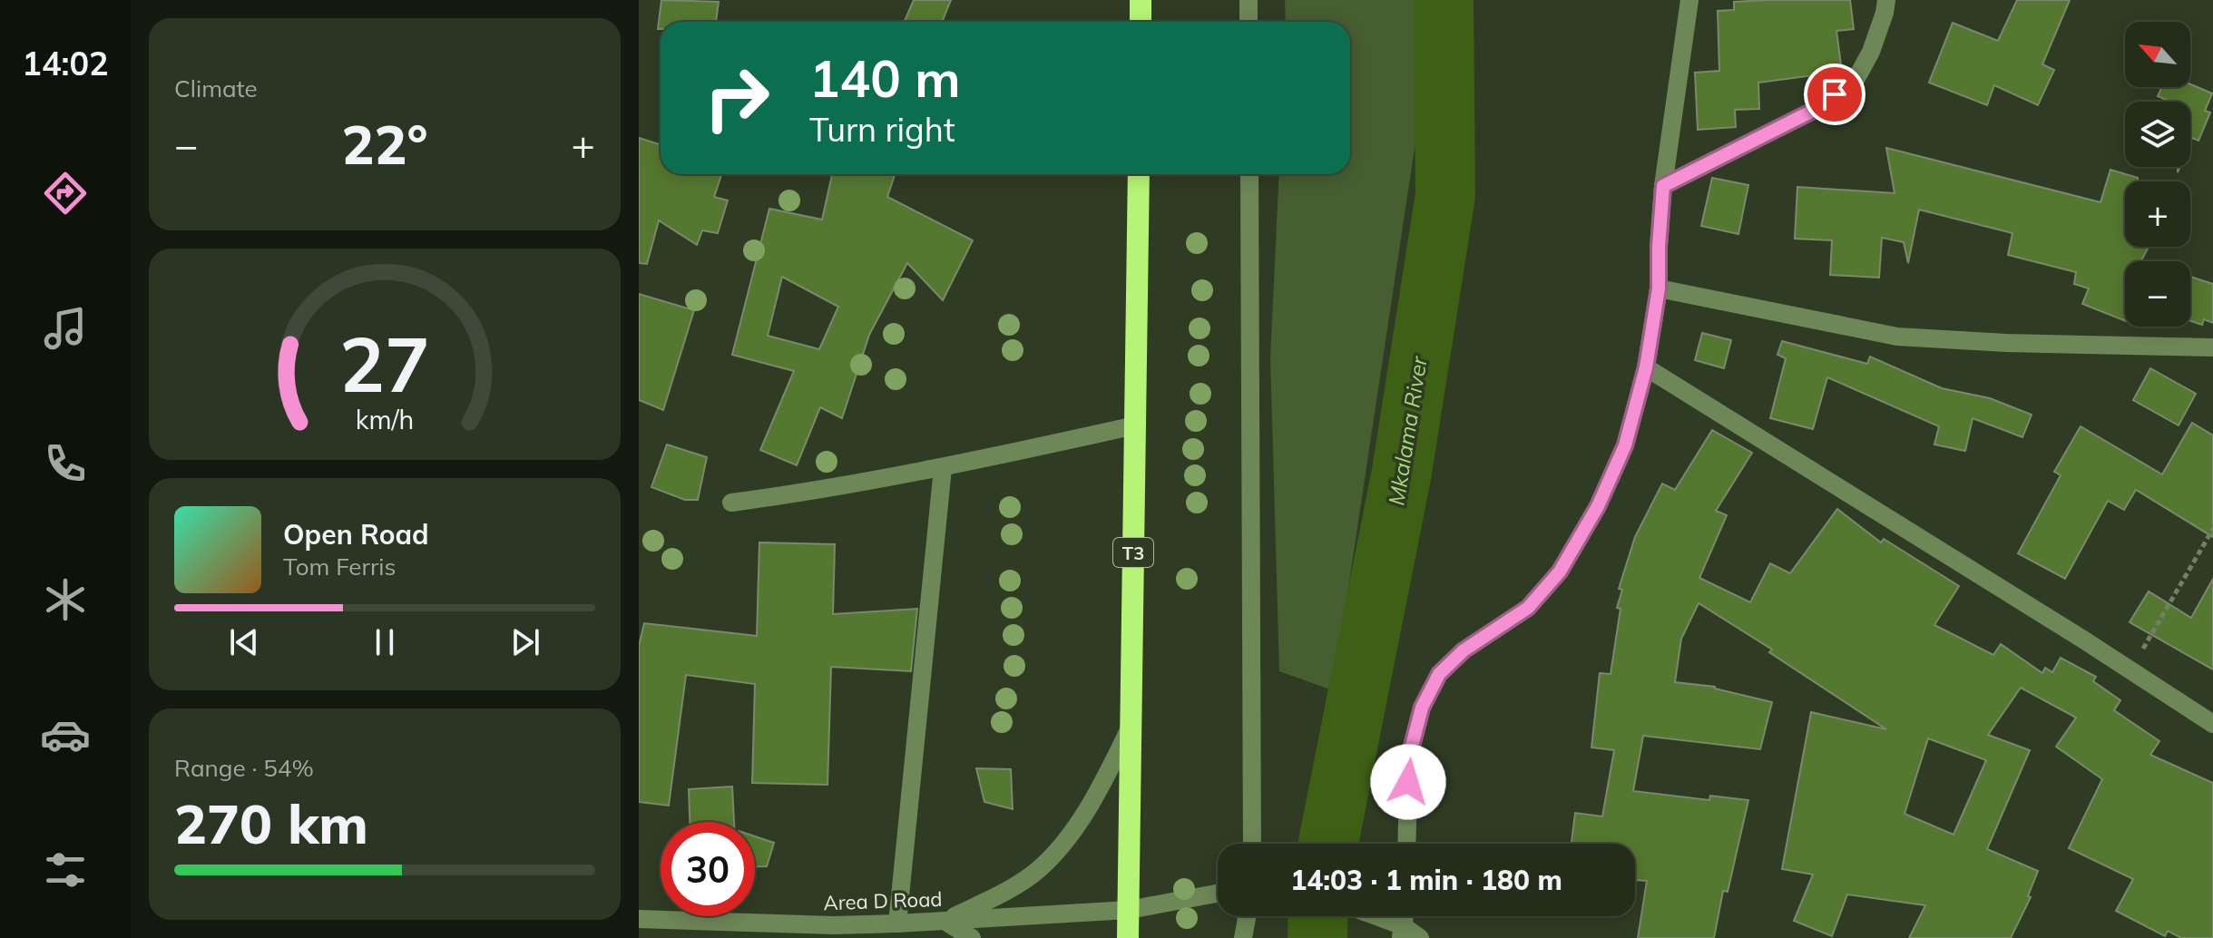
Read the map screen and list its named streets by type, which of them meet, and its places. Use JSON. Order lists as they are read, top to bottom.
{
  "streets": {
    "highway": ["T3"],
    "street": ["Area D Road"]
  },
  "crossings": [
    ["T3", "Area D Road"]
  ],
  "water": ["Mkalama River"],
  "north": "top left",
  "page": {
    "tabs": "14:02",
    "tile": [
      "Climate",
      ["Range · 54%", "270 km"]
    ],
    "map_buttons": ["+", "−"],
    "turn": ["140 m", "Turn right"],
    "heat": ["−", "22°", "+"],
    "song": ["Open Road", "Tom Ferris"],
    "limit": "30",
    "trip": "14:03 · 1 min · 180 m",
    "gauge": ["27", "km/h"]
  }
}
